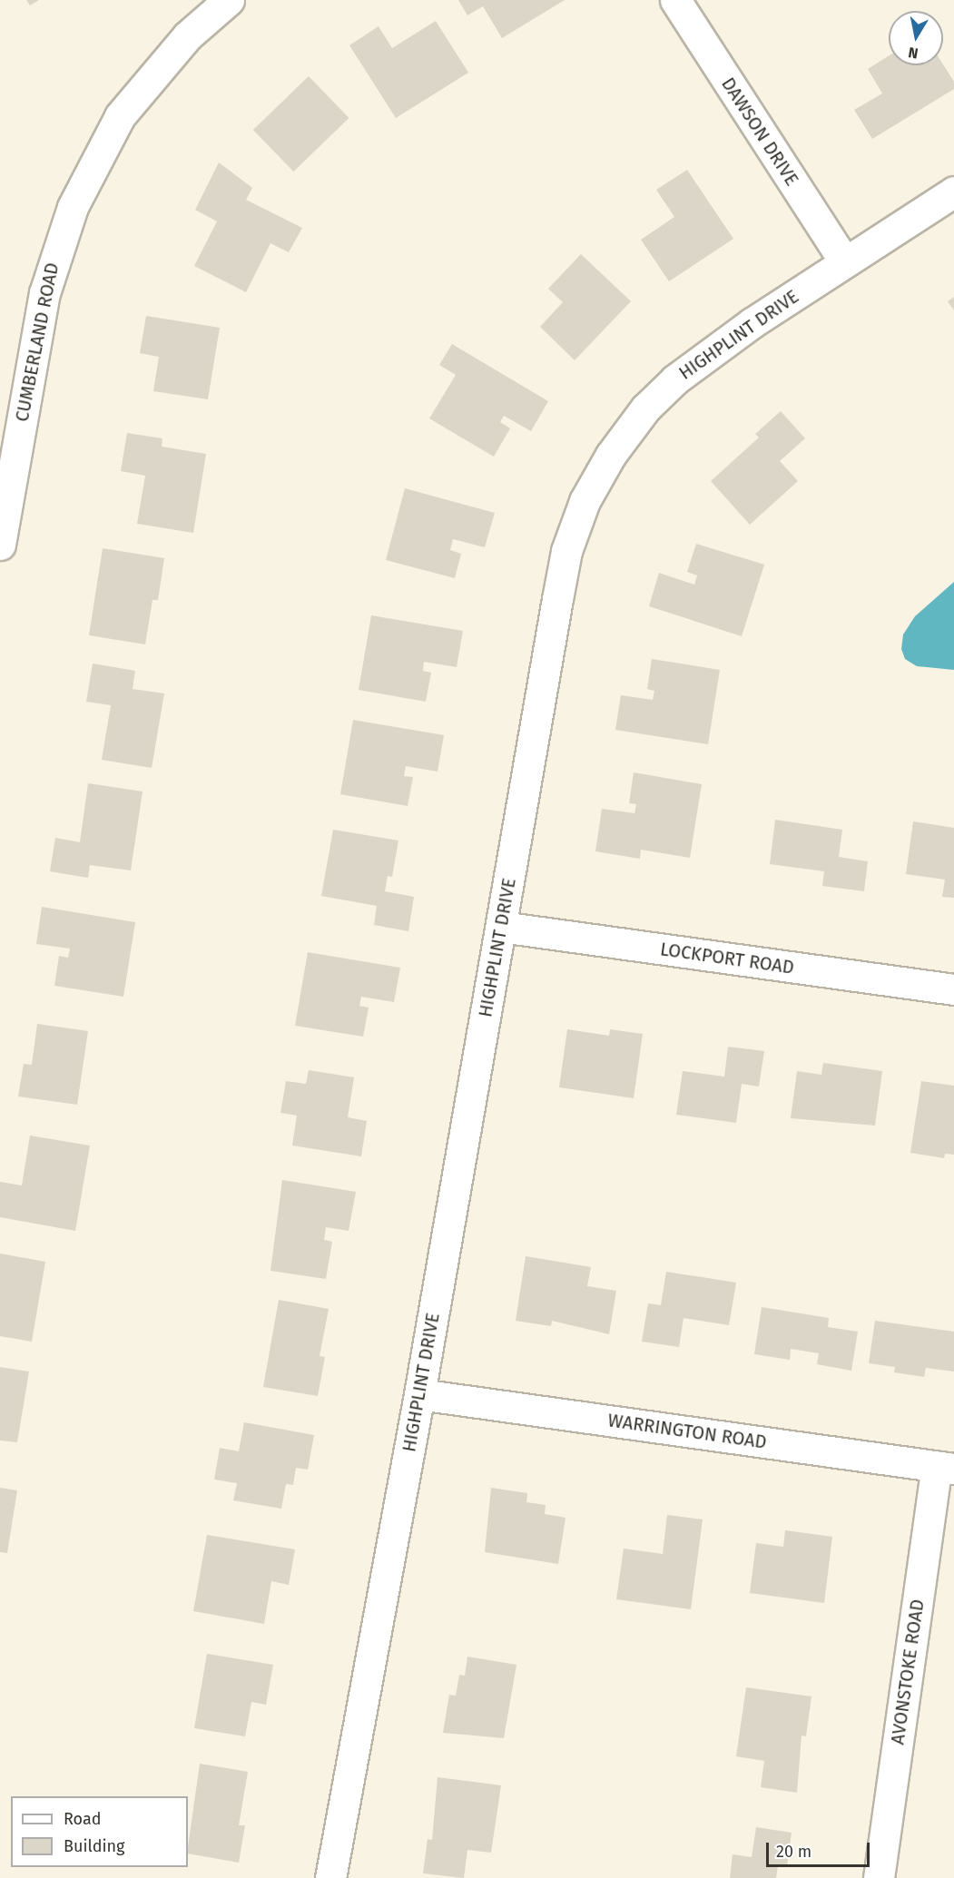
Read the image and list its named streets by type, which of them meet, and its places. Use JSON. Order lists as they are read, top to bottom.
{
  "streets": {
    "street": [
      "DAWSON DRIVE",
      "HIGHPLINT DRIVE",
      "CUMBERLAND ROAD",
      "LOCKPORT ROAD",
      "WARRINGTON ROAD",
      "AVONSTOKE ROAD"
    ]
  },
  "crossings": [
    ["DAWSON DRIVE", "HIGHPLINT DRIVE"],
    ["HIGHPLINT DRIVE", "LOCKPORT ROAD"],
    ["HIGHPLINT DRIVE", "WARRINGTON ROAD"],
    ["WARRINGTON ROAD", "AVONSTOKE ROAD"]
  ],
  "legend": ["Road", "Building"],
  "scale_bar": "20 m",
  "north": "bottom"
}
